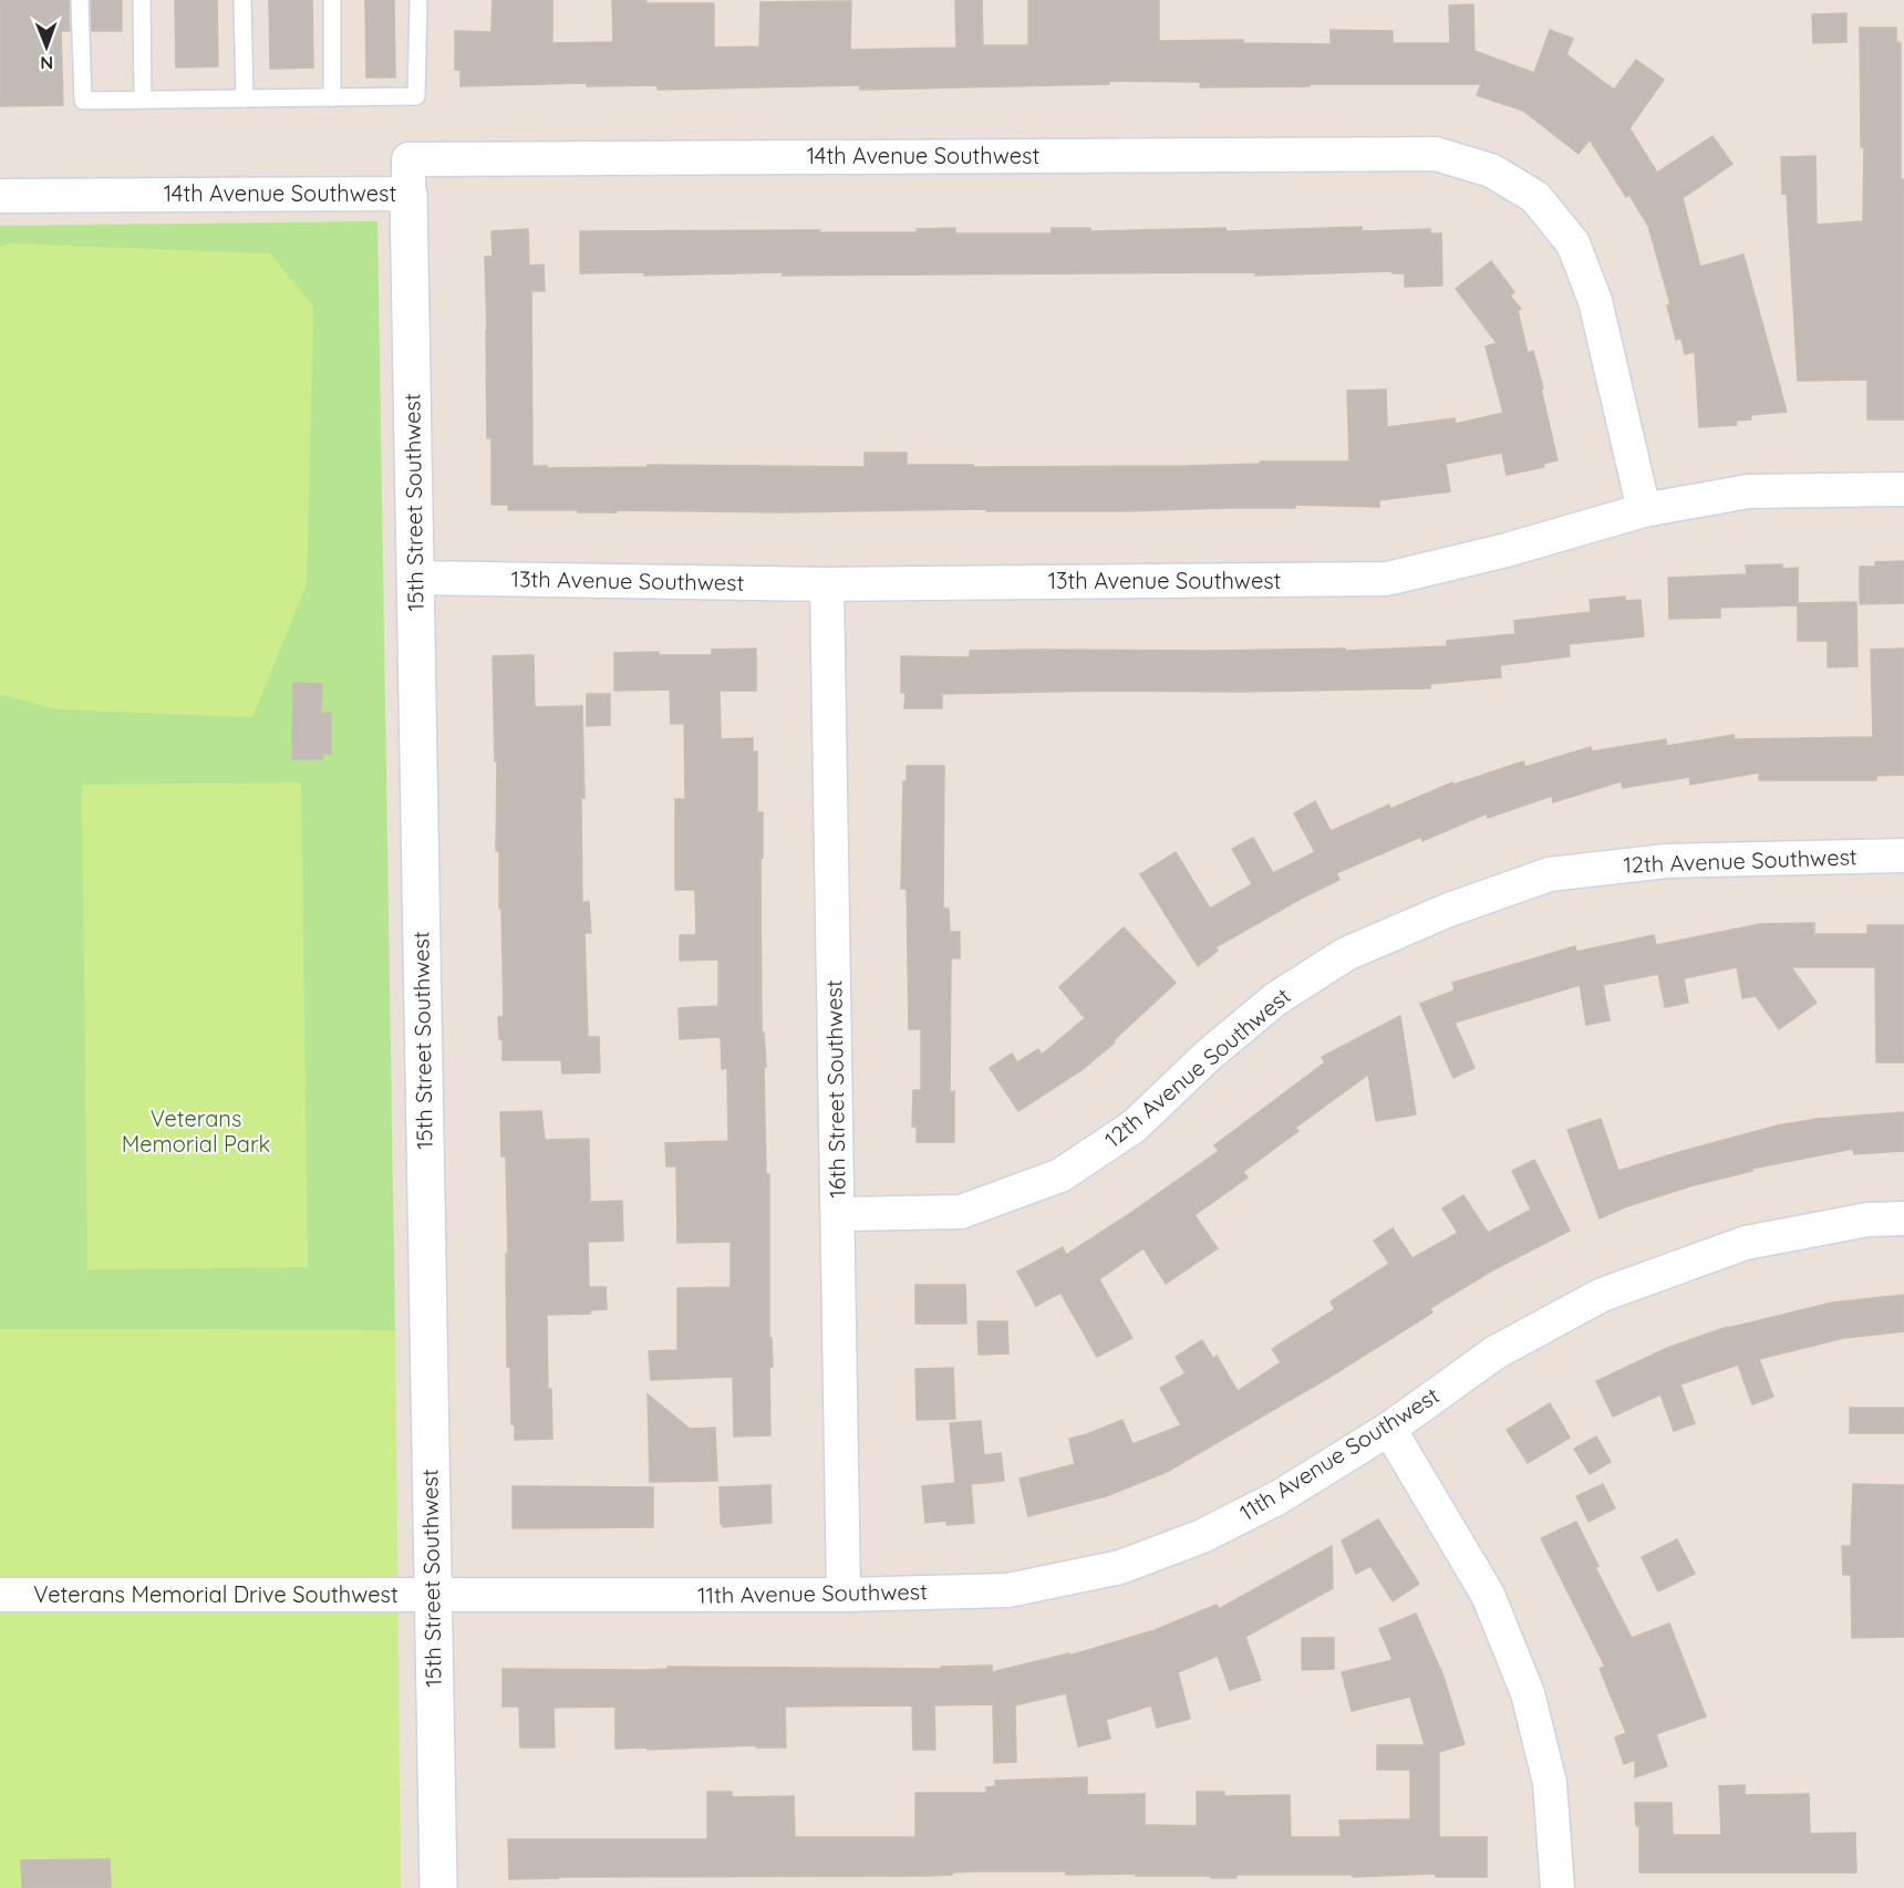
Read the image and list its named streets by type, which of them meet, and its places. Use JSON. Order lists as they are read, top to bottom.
{
  "streets": {
    "street": [
      "14th Avenue Southwest",
      "15th Street Southwest",
      "13th Avenue Southwest",
      "12th Avenue Southwest",
      "16th Street Southwest",
      "11th Avenue Southwest",
      "Veterans Memorial Drive Southwest"
    ]
  },
  "crossings": [
    ["14th Avenue Southwest", "15th Street Southwest"],
    ["14th Avenue Southwest", "13th Avenue Southwest"],
    ["15th Street Southwest", "13th Avenue Southwest"],
    ["15th Street Southwest", "11th Avenue Southwest"],
    ["15th Street Southwest", "Veterans Memorial Drive Southwest"],
    ["13th Avenue Southwest", "16th Street Southwest"],
    ["12th Avenue Southwest", "16th Street Southwest"],
    ["16th Street Southwest", "11th Avenue Southwest"],
    ["11th Avenue Southwest", "Veterans Memorial Drive Southwest"]
  ],
  "parks": ["Veterans Memorial Park"],
  "north": "bottom"
}
